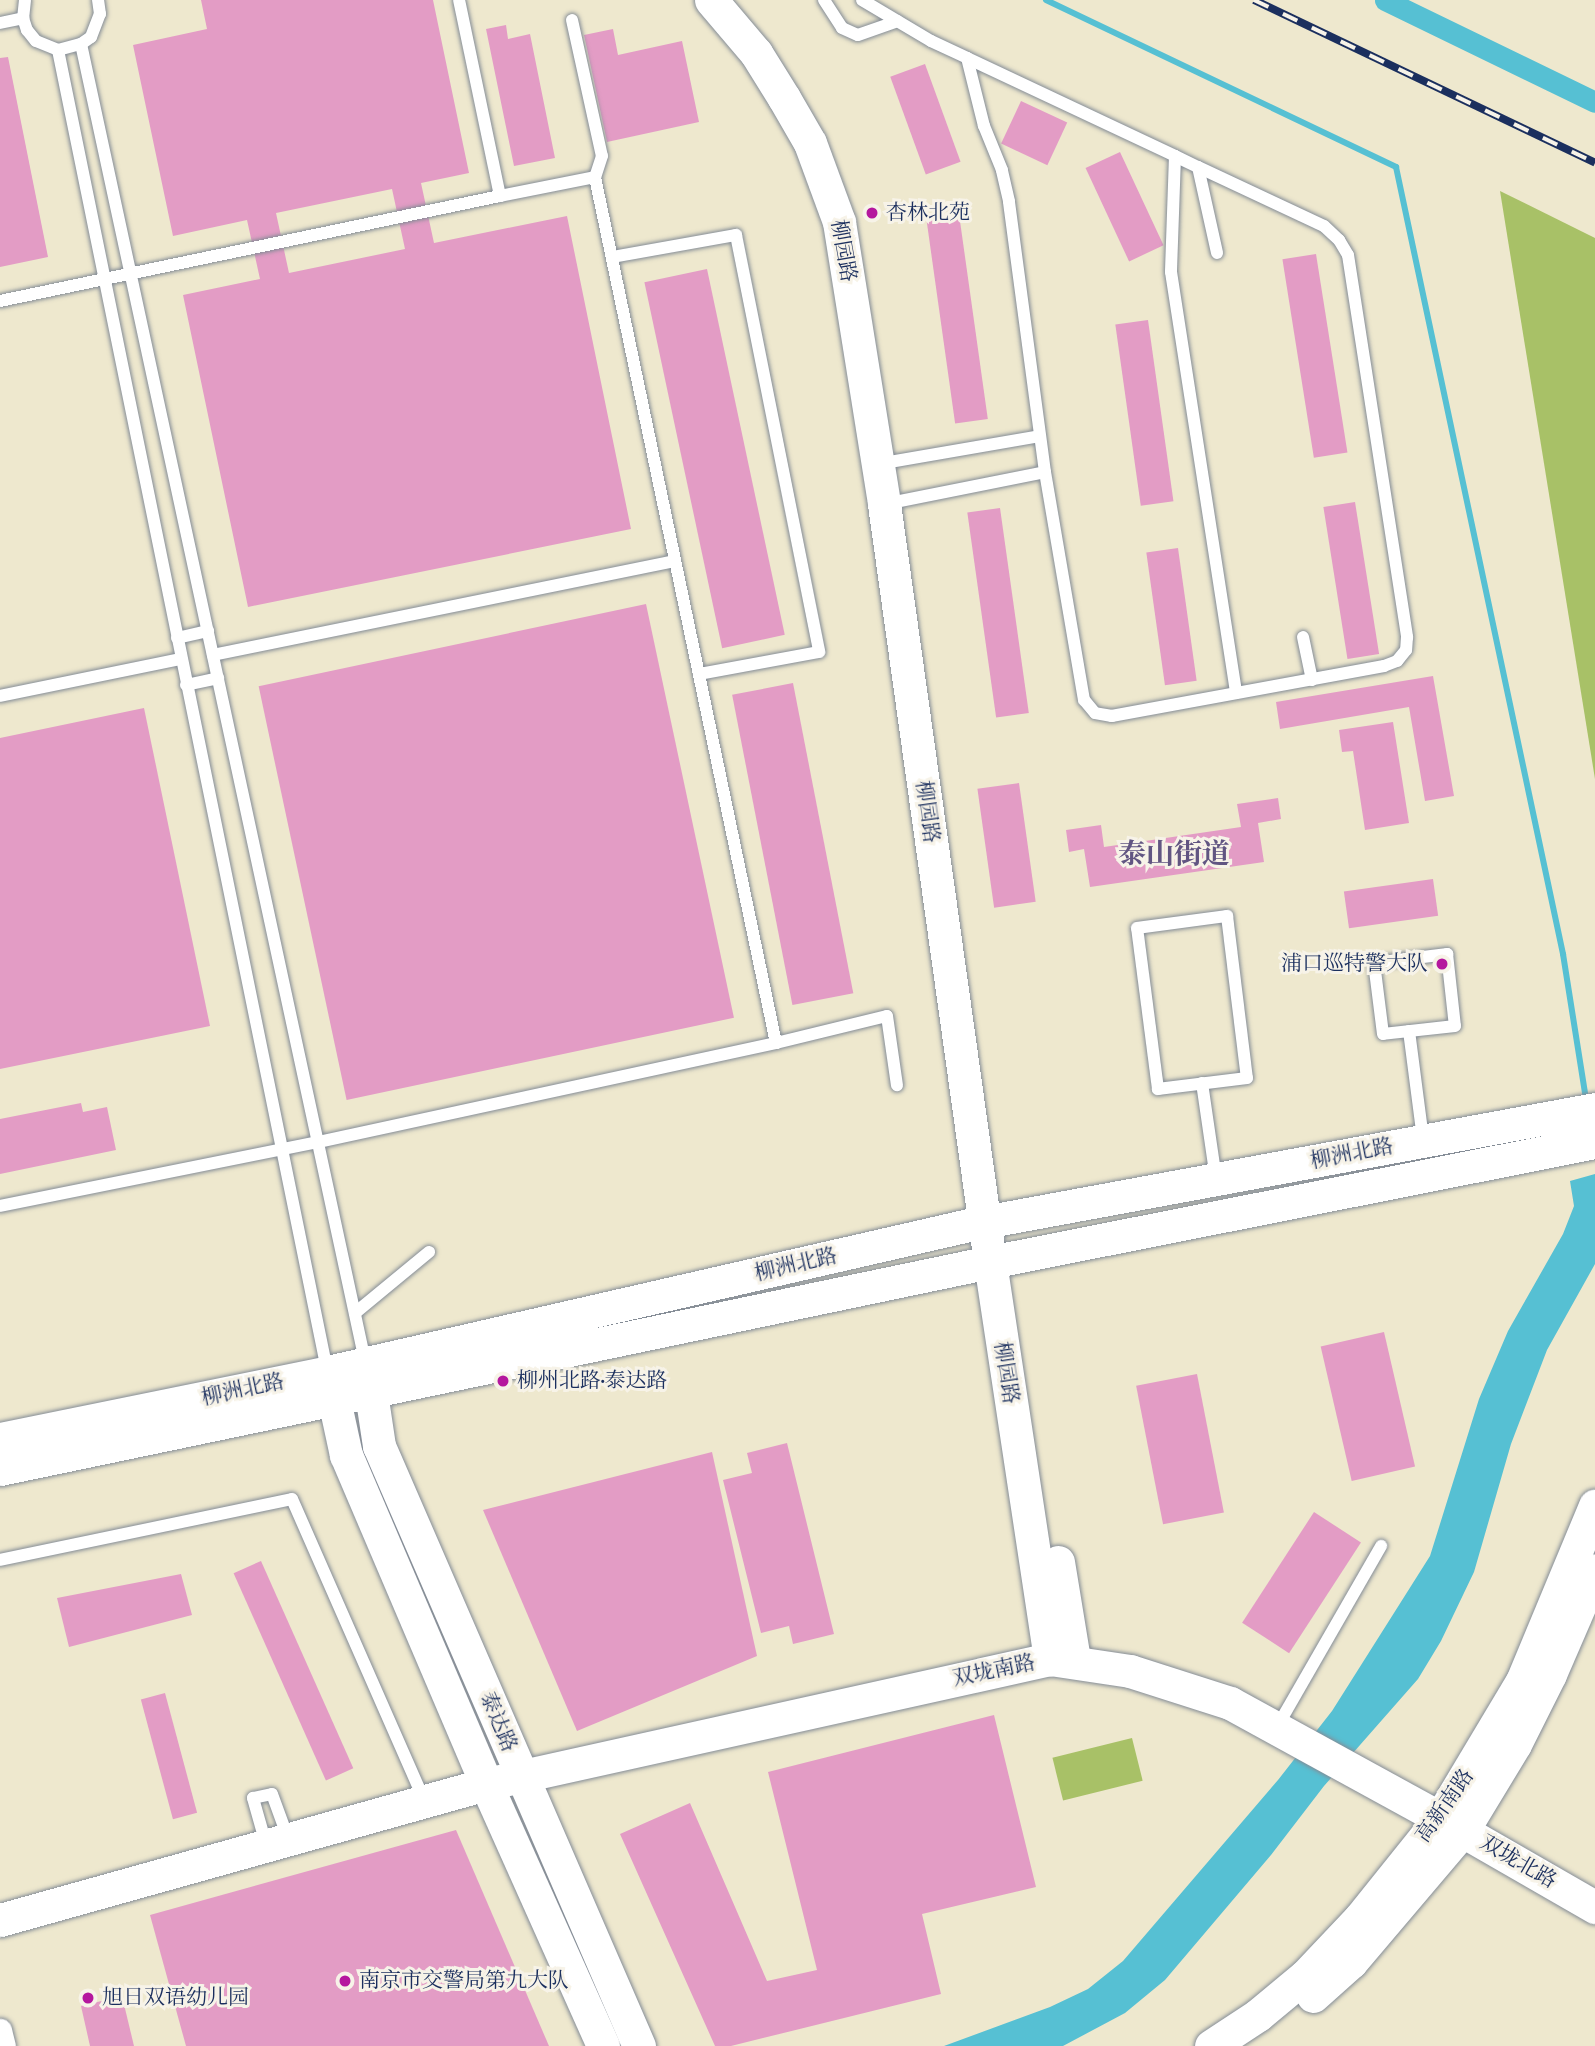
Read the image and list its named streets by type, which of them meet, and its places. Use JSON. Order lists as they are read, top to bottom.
{
  "streets": {
    "street": [
      "柳园路",
      "柳洲北路",
      "双垅南路",
      "泰达路",
      "高新南路",
      "双垅北路"
    ]
  },
  "crossings": [
    ["柳园路", "柳洲北路"],
    ["柳园路", "双垅南路"],
    ["柳洲北路", "泰达路"],
    ["双垅南路", "泰达路"],
    ["双垅南路", "高新南路"],
    ["双垅南路", "双垅北路"],
    ["高新南路", "双垅北路"]
  ],
  "districts": ["泰山街道"],
  "places": [
    "杏林北苑",
    "浦口巡特警大队",
    "柳州北路·泰达路",
    "南京市交警局第九大队",
    "旭日双语幼儿园"
  ]
}
